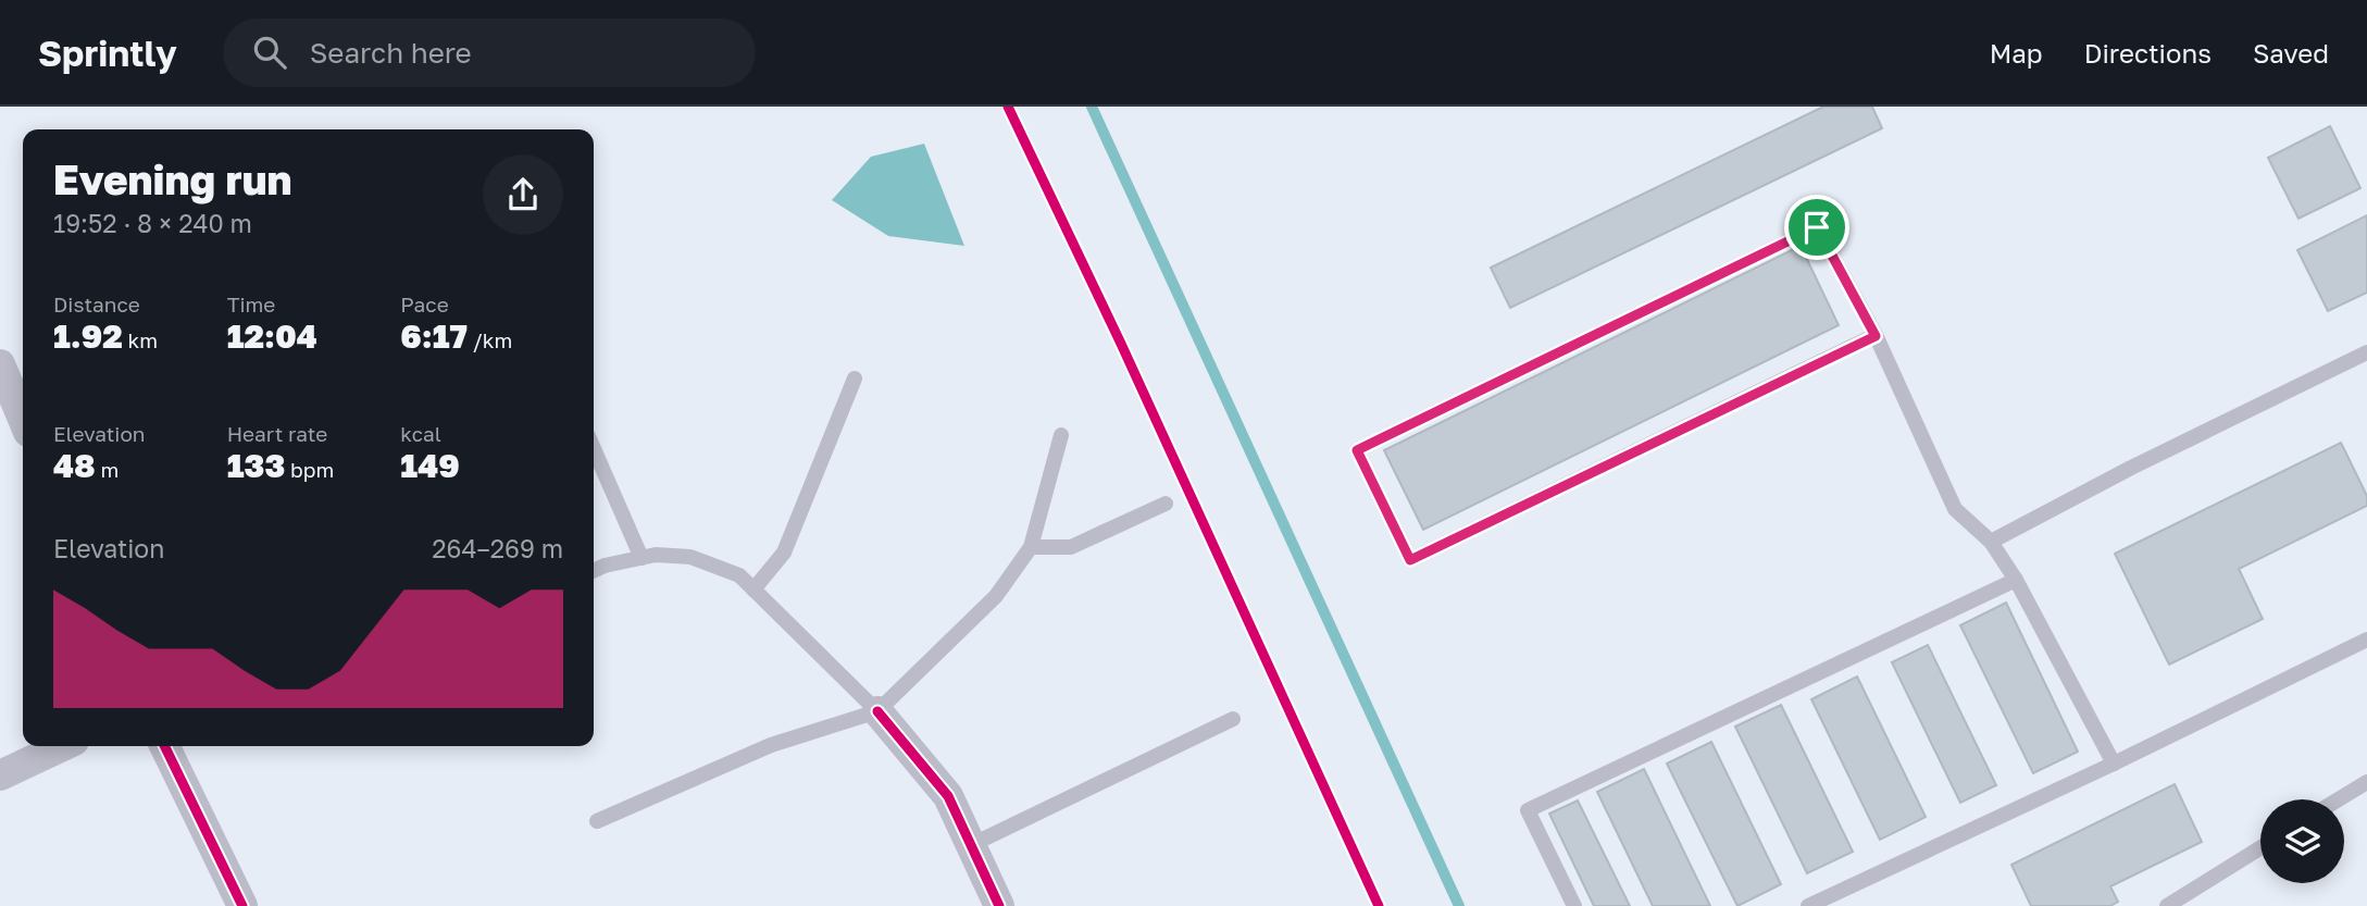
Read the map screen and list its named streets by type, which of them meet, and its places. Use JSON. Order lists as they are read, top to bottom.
{
  "page": {
    "header": "Sprintly",
    "search": "Search here",
    "nav": ["Map", "Directions", "Saved"],
    "heading": ["Evening run", "19:52 · 8 × 240 m"],
    "stats": [
      ["Distance", "1.92 km"],
      ["Time", "12:04"],
      ["Pace", "6:17 /km"],
      ["Elevation", "48 m"],
      ["Heart rate", "133 bpm"],
      ["kcal", "149"]
    ],
    "chart": ["Elevation", "264–269 m"]
  }
}
